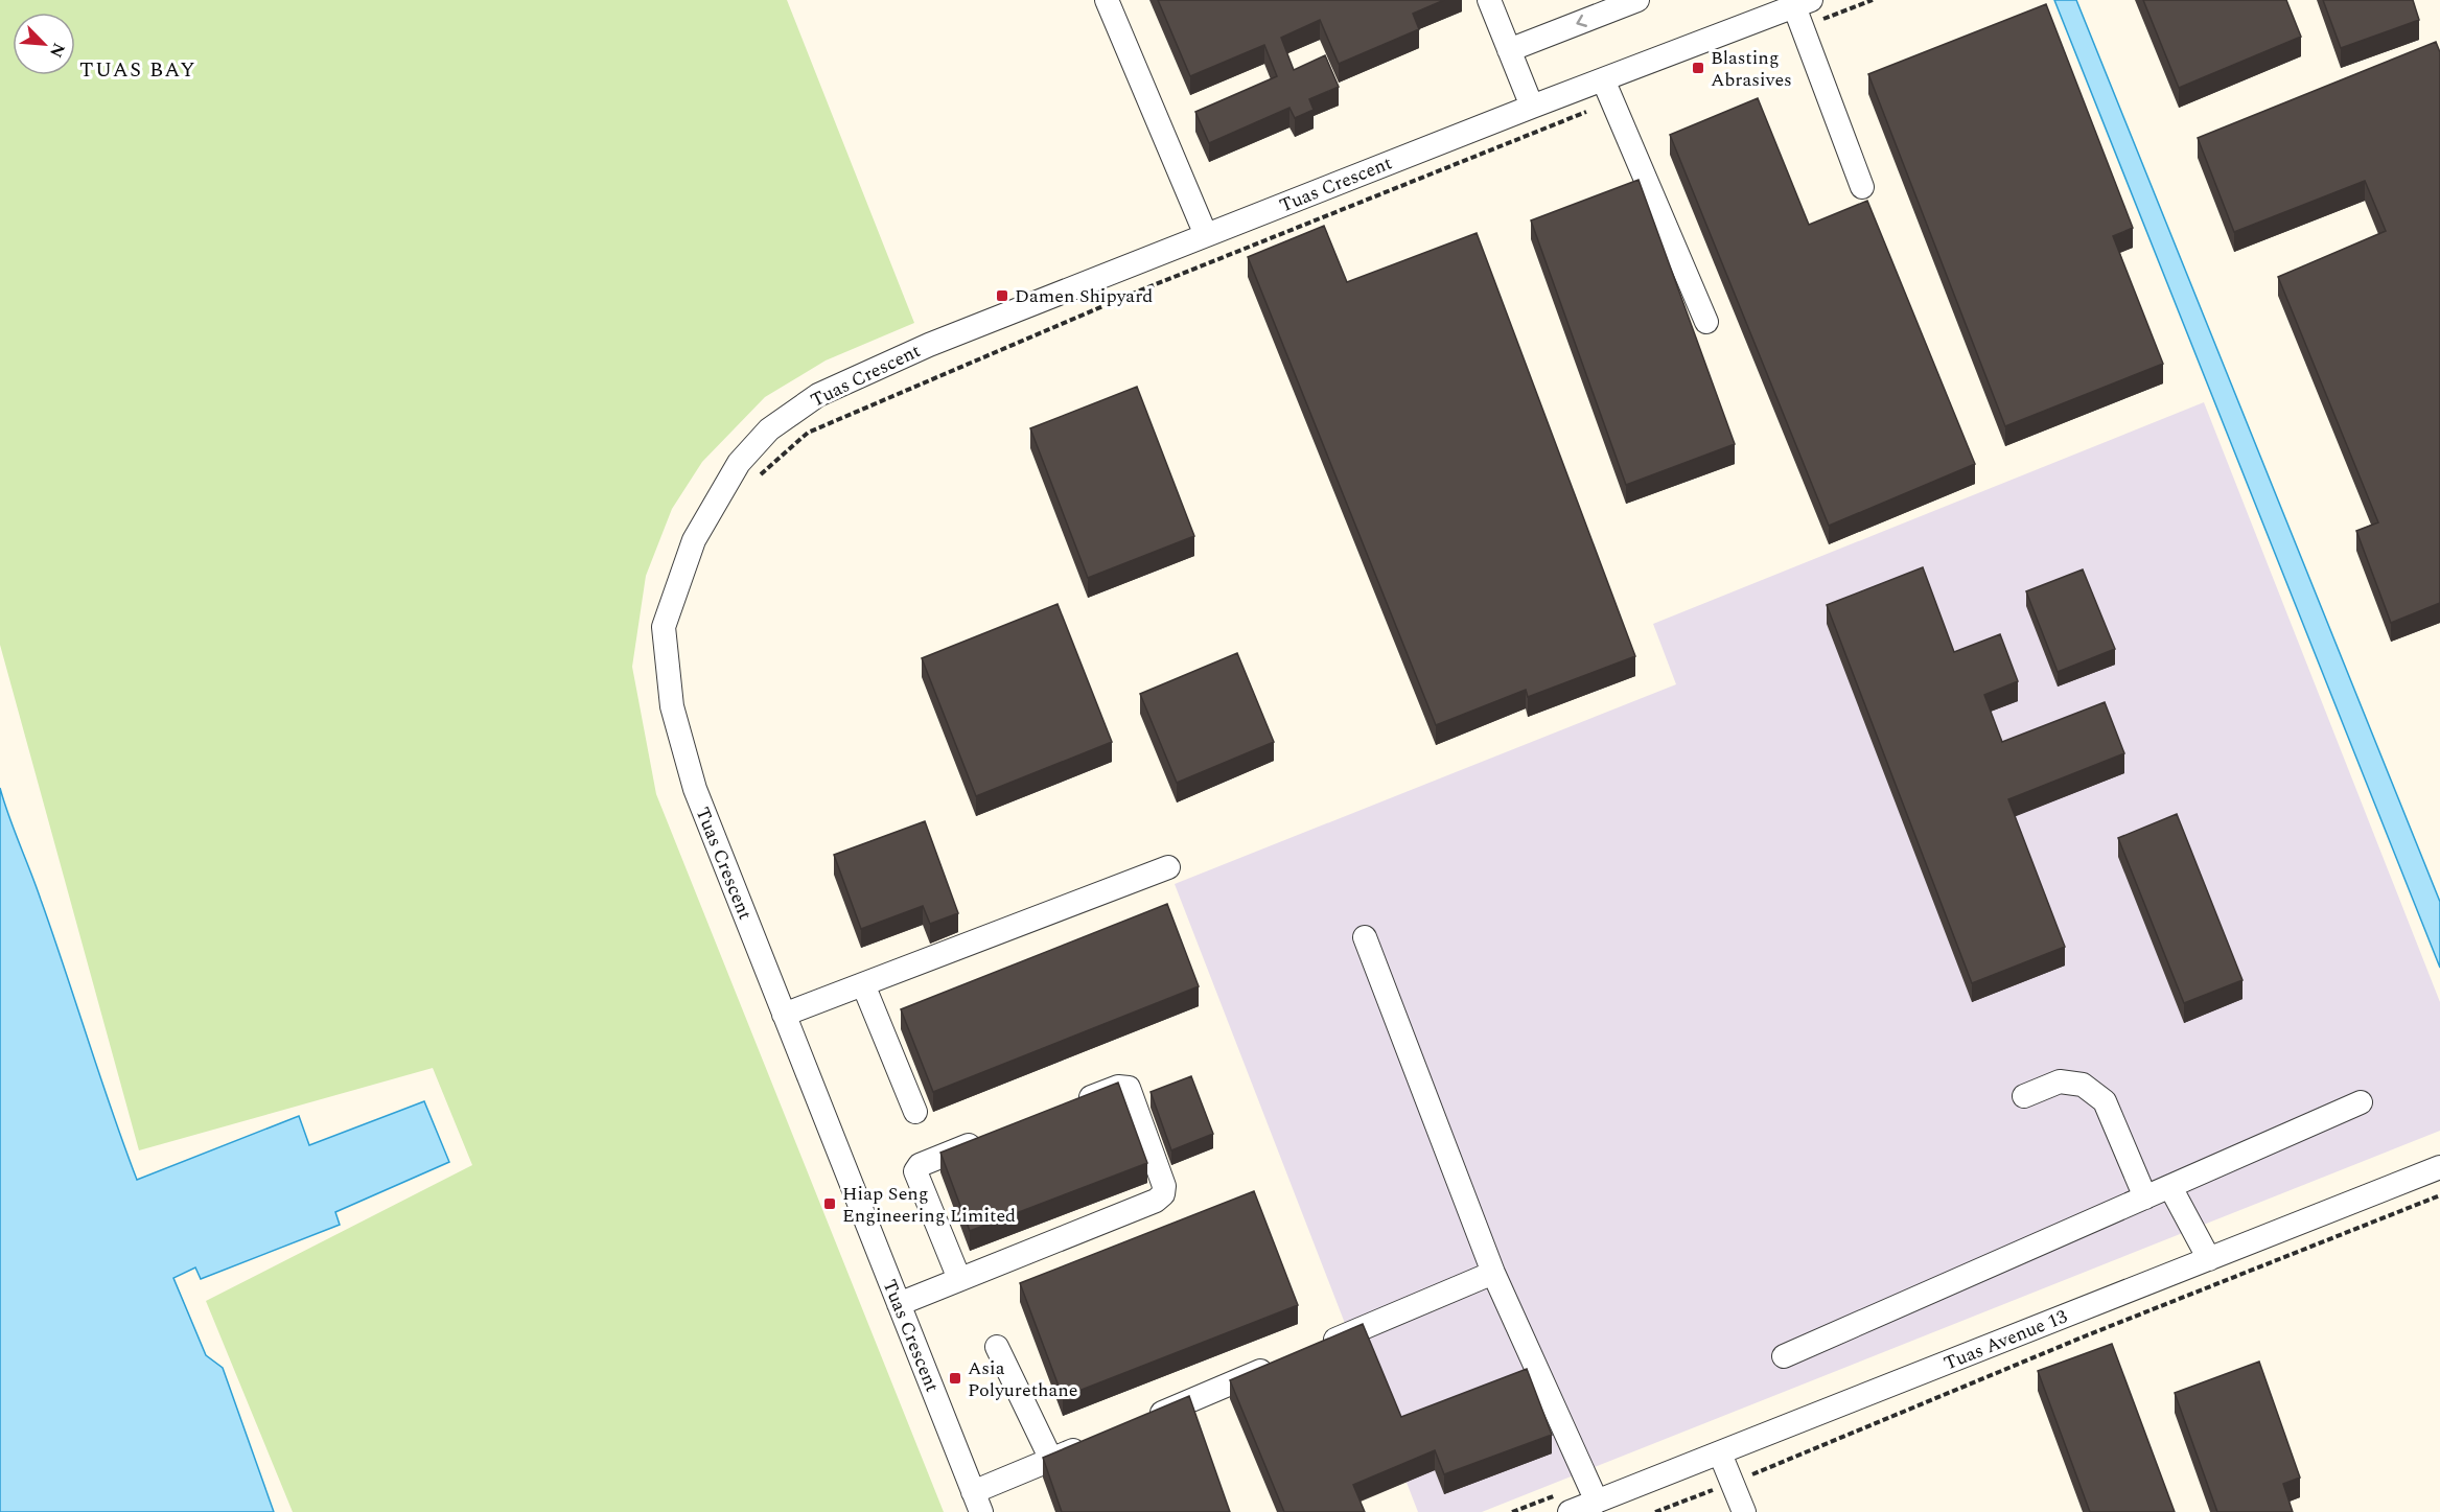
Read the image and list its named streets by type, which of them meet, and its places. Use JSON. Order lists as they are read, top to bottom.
{
  "streets": {
    "street": ["Tuas Crescent", "Tuas Avenue 13"]
  },
  "districts": ["TUAS BAY"],
  "places": {
    "transit": [
      "Blasting Abrasives",
      "Damen Shipyard",
      "Hiap Seng Engineering Limited",
      "Asia Polyurethane"
    ]
  },
  "north": "bottom right"
}
